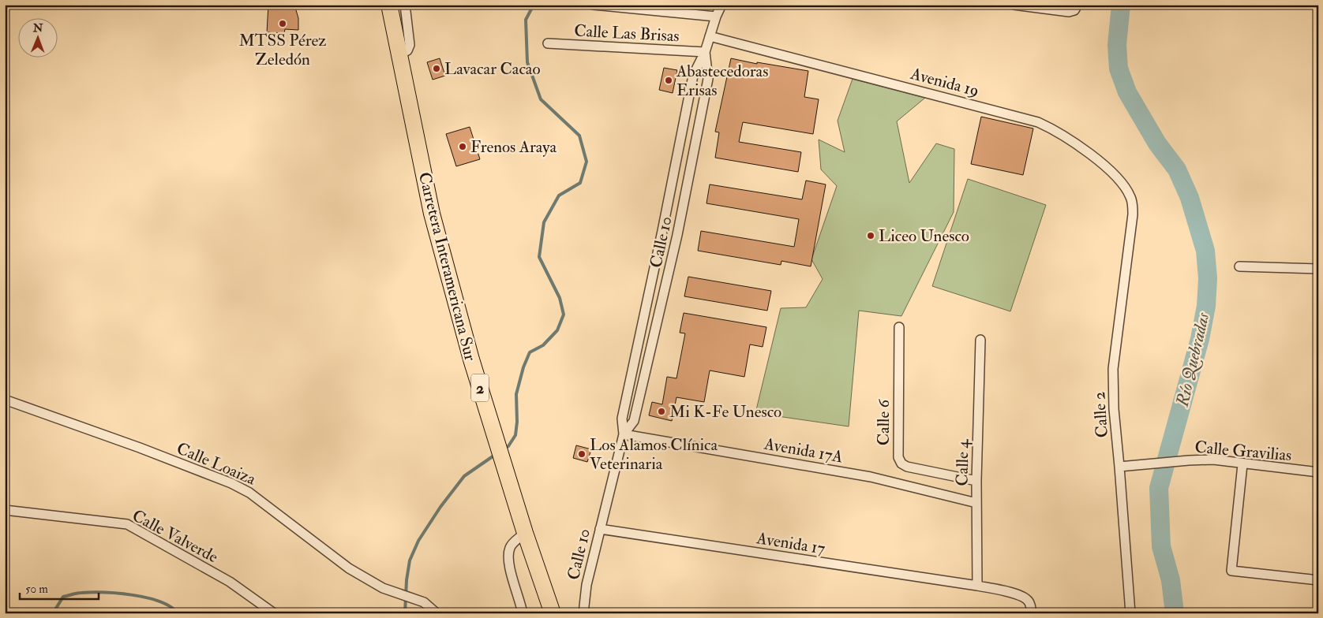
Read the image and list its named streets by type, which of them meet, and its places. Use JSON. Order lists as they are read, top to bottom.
{
  "streets": {
    "highway": ["Carretera Interamericana Sur", "2"],
    "street": [
      "Calle Las Brisas",
      "Avenida 19",
      "Calle 10",
      "Calle 2",
      "Calle 6",
      "Avenida 17A",
      "Calle Gravilias",
      "Calle 4",
      "Calle Loaiza",
      "Calle Valverde",
      "Avenida 17"
    ]
  },
  "crossings": [
    ["Calle Las Brisas", "Calle 10"],
    ["Avenida 19", "Calle 10"],
    ["Avenida 19", "Calle 2"],
    ["Calle 10", "Avenida 17A"],
    ["Calle 10", "Avenida 17"],
    ["Calle 2", "Calle Gravilias"],
    ["Calle 6", "Calle 4"],
    ["Avenida 17A", "Calle 4"],
    ["Calle 4", "Avenida 17"]
  ],
  "water": ["Río Quebradas"],
  "places": [
    "MTSS Pérez Zeledón",
    "Lavacar Cacao",
    "Abastecedoras Erisas",
    "Frenos Araya",
    "Liceo Unesco",
    "Mi K-Fe Unesco",
    "Los Alamos Clínica Veterinaria"
  ],
  "scale_bar": "50 m",
  "north": "top"
}
